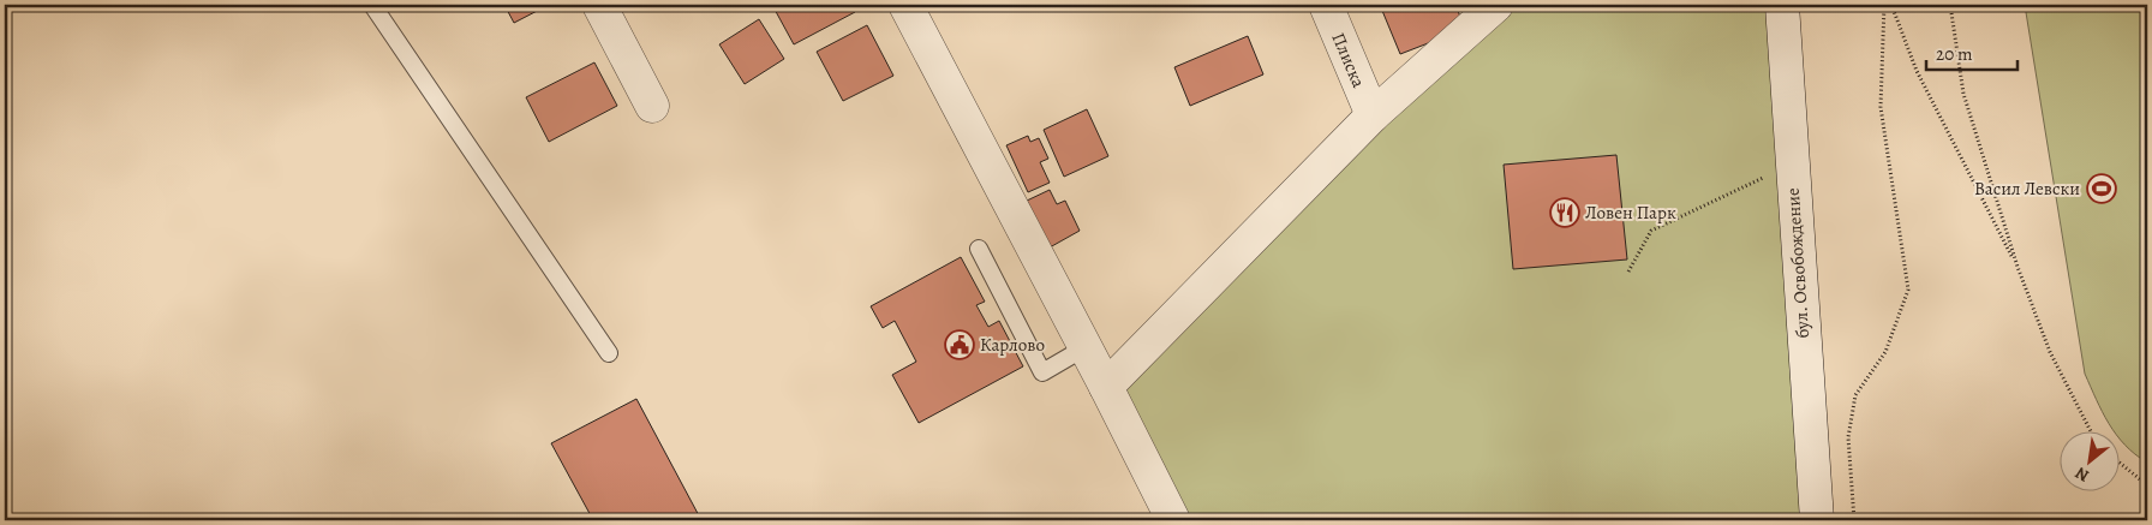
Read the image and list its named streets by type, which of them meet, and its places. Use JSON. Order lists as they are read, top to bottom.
{
  "streets": {
    "street": ["Плиска", "бул. Освобождение"]
  },
  "places": {
    "sports": ["Васил Левски"],
    "restaurant": ["Ловен Парк"],
    "public building": ["Карлово"]
  },
  "scale_bar": "20 m",
  "north": "bottom left"
}
